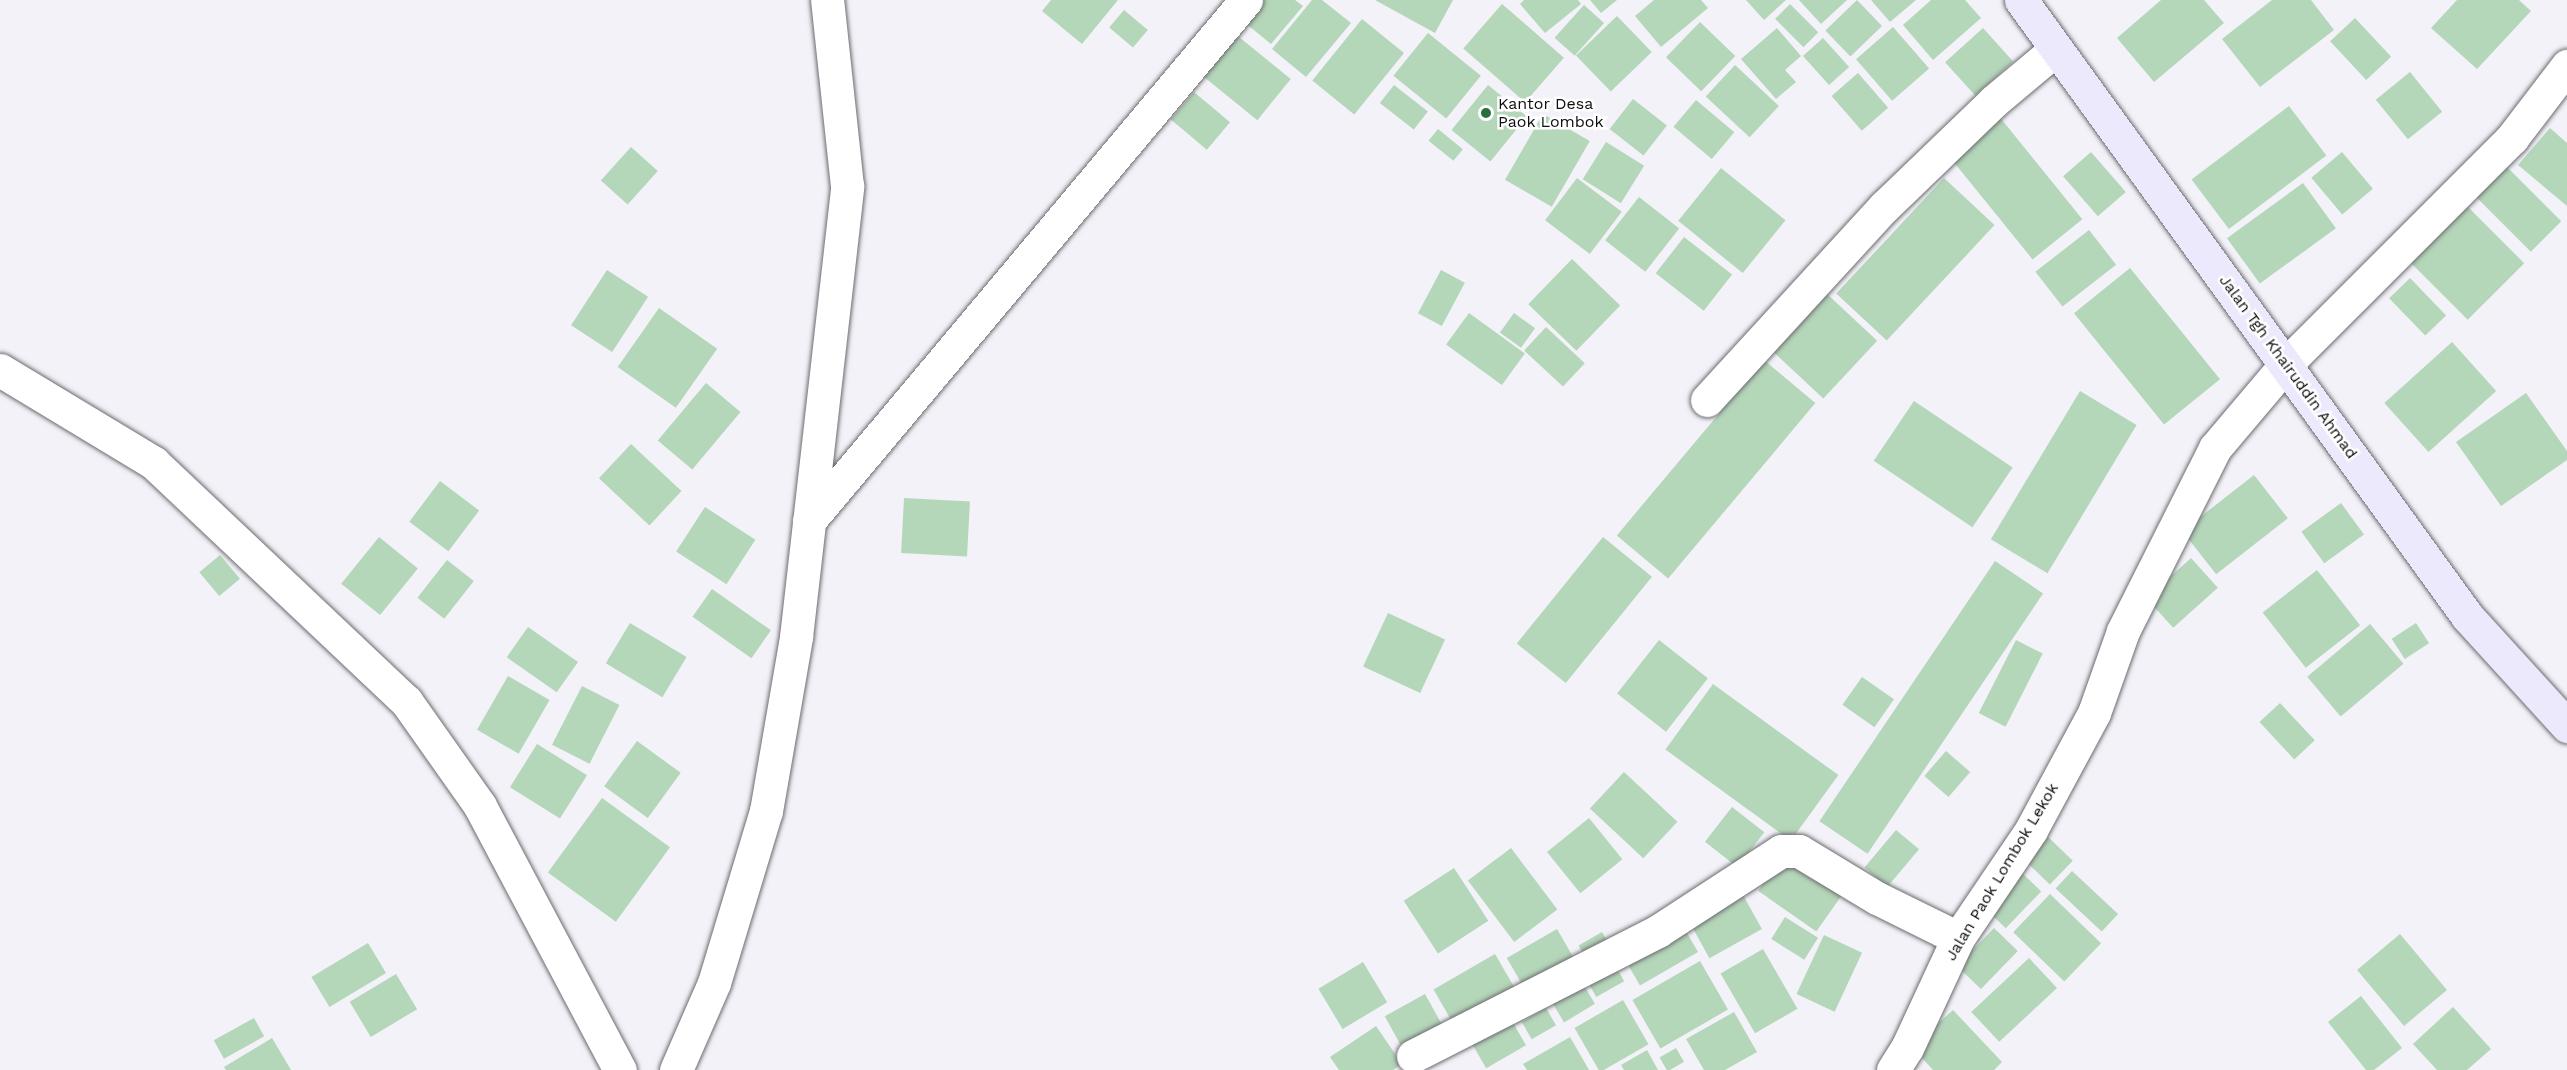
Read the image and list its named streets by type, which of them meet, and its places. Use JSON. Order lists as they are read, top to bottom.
{
  "streets": {
    "street": ["Jalan Tgh Khairuddin Ahmad", "Jalan Paok Lombok Lekok"]
  },
  "crossings": [
    ["Jalan Tgh Khairuddin Ahmad", "Jalan Paok Lombok Lekok"]
  ],
  "places": ["Kantor Desa Paok Lombok"]
}
